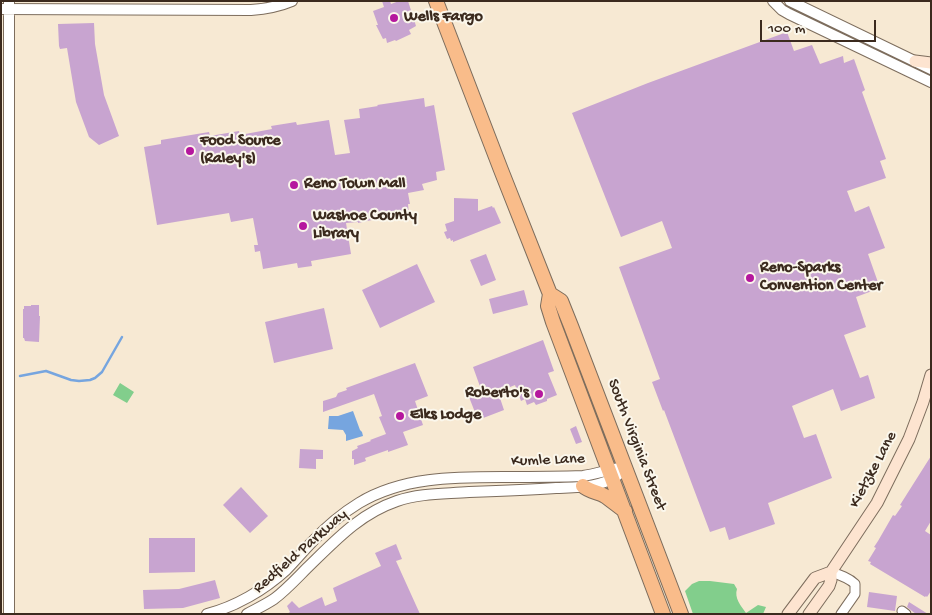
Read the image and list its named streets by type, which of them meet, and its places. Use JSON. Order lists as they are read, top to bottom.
{
  "streets": {
    "main road": ["South Virginia Street", "Kietzke Lane"],
    "street": ["Kumle Lane", "Redfield Parkway"]
  },
  "crossings": [
    ["South Virginia Street", "Kumle Lane"],
    ["Kumle Lane", "Redfield Parkway"]
  ],
  "places": [
    "Wells Fargo",
    "Food Source (Raley's)",
    "Reno Town Mall",
    "Washoe County Library",
    "Reno-Sparks Convention Center",
    "Roberto's",
    "Elks Lodge"
  ],
  "scale_bar": "100 m"
}
